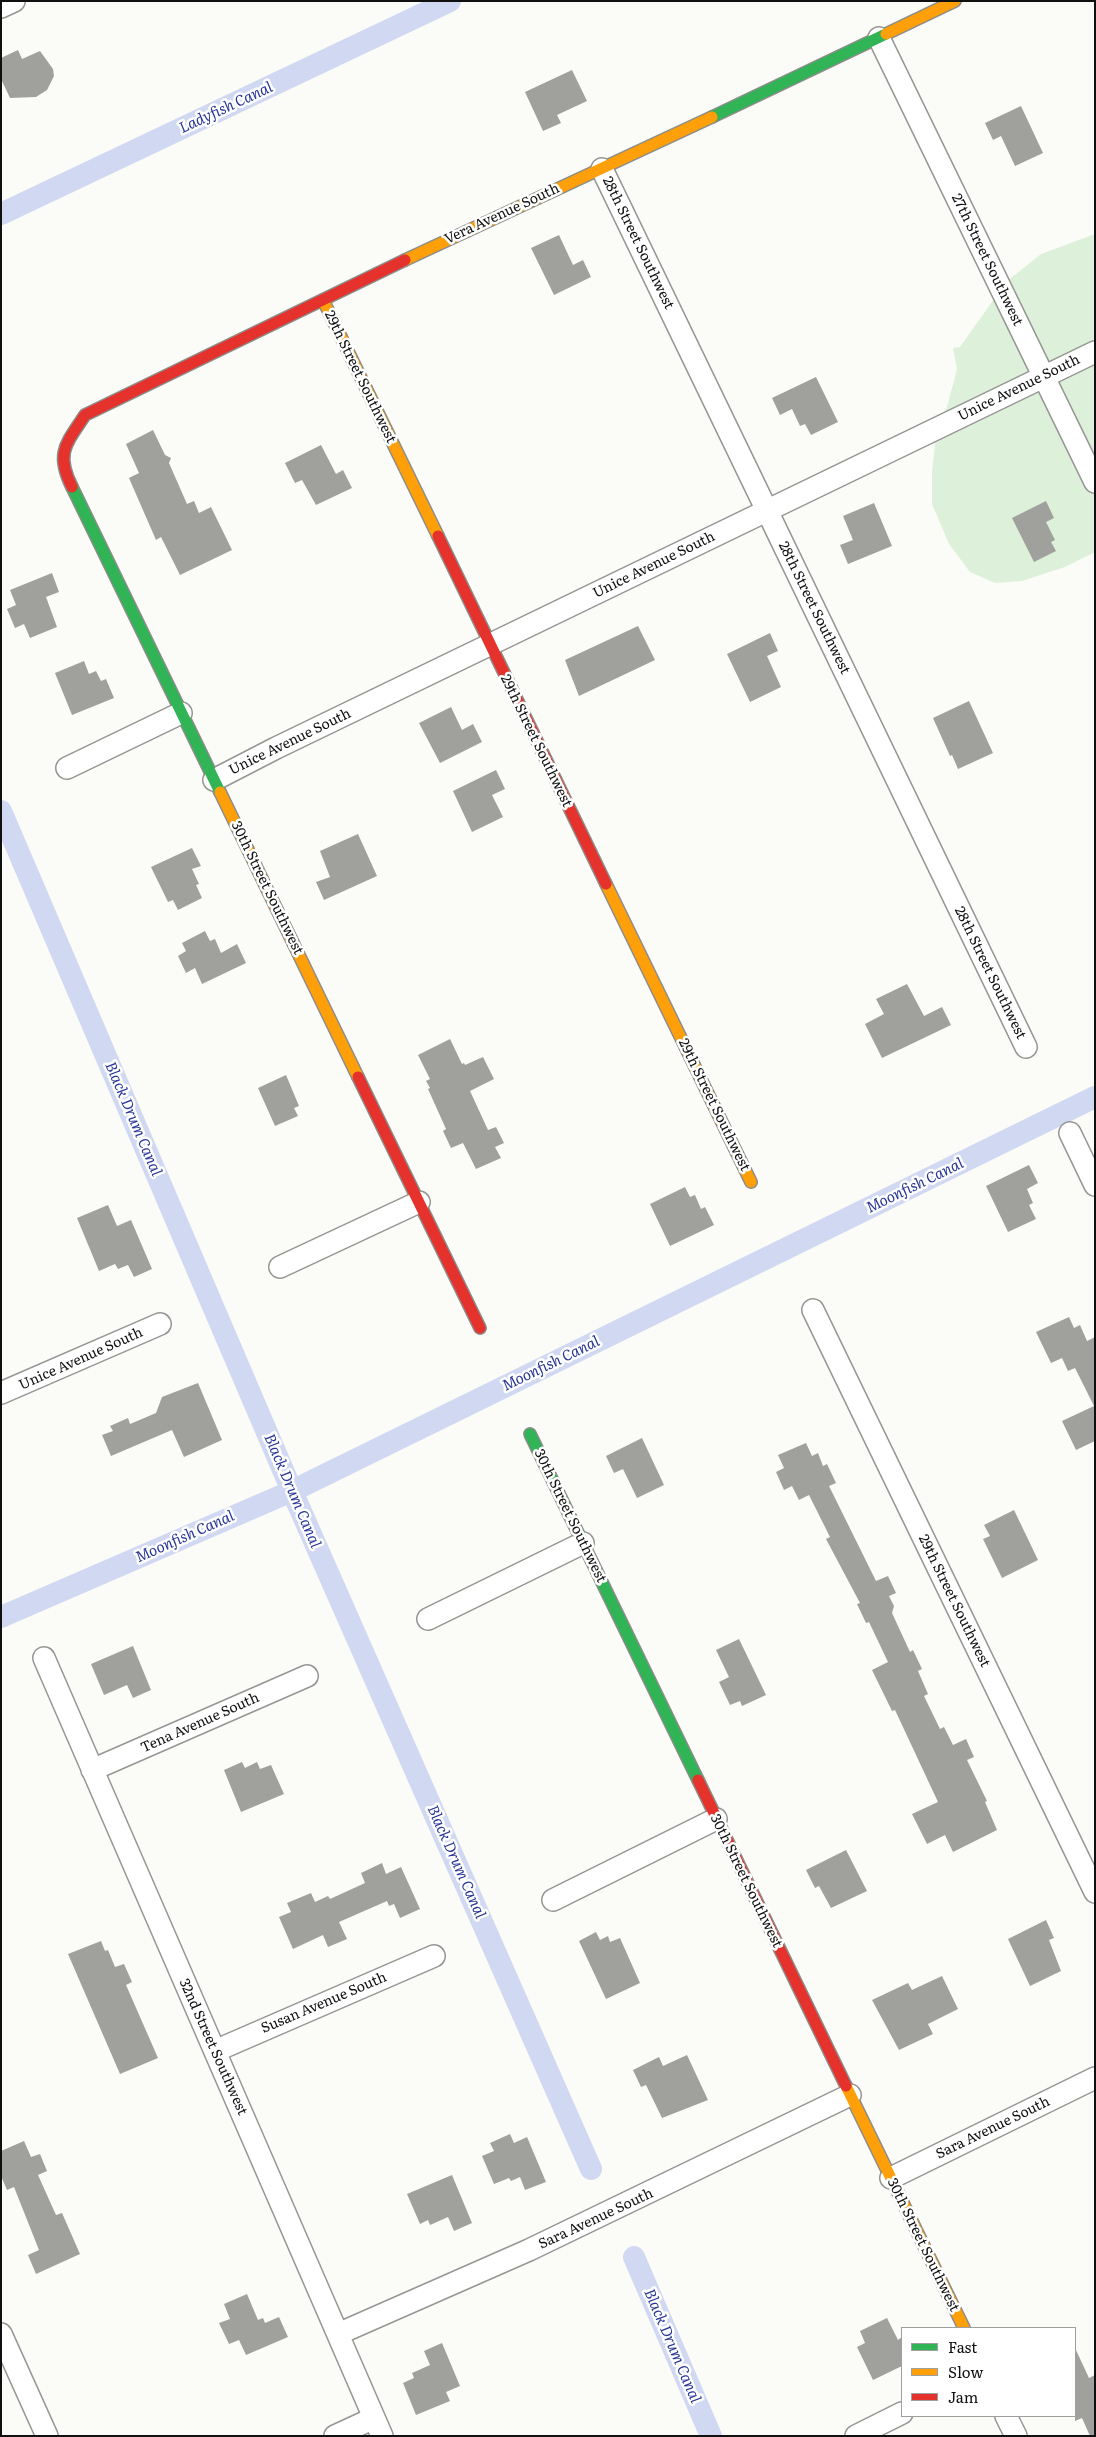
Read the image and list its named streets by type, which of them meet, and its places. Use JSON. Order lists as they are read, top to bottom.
{
  "streets": {
    "street": [
      "Vera Avenue South",
      "28th Street Southwest",
      "27th Street Southwest",
      "29th Street Southwest",
      "Unice Avenue South",
      "30th Street Southwest",
      "Tena Avenue South",
      "Susan Avenue South",
      "32nd Street Southwest",
      "Sara Avenue South"
    ]
  },
  "crossings": [
    ["Vera Avenue South", "28th Street Southwest"],
    ["Vera Avenue South", "27th Street Southwest"],
    ["Vera Avenue South", "29th Street Southwest"],
    ["Vera Avenue South", "30th Street Southwest"],
    ["28th Street Southwest", "Unice Avenue South"],
    ["27th Street Southwest", "Unice Avenue South"],
    ["29th Street Southwest", "Unice Avenue South"],
    ["Unice Avenue South", "30th Street Southwest"],
    ["30th Street Southwest", "Sara Avenue South"],
    ["Tena Avenue South", "32nd Street Southwest"],
    ["Susan Avenue South", "32nd Street Southwest"],
    ["32nd Street Southwest", "Sara Avenue South"]
  ],
  "water": ["Ladyfish Canal", "Black Drum Canal", "Moonfish Canal"],
  "legend": ["Fast", "Slow", "Jam"]
}
